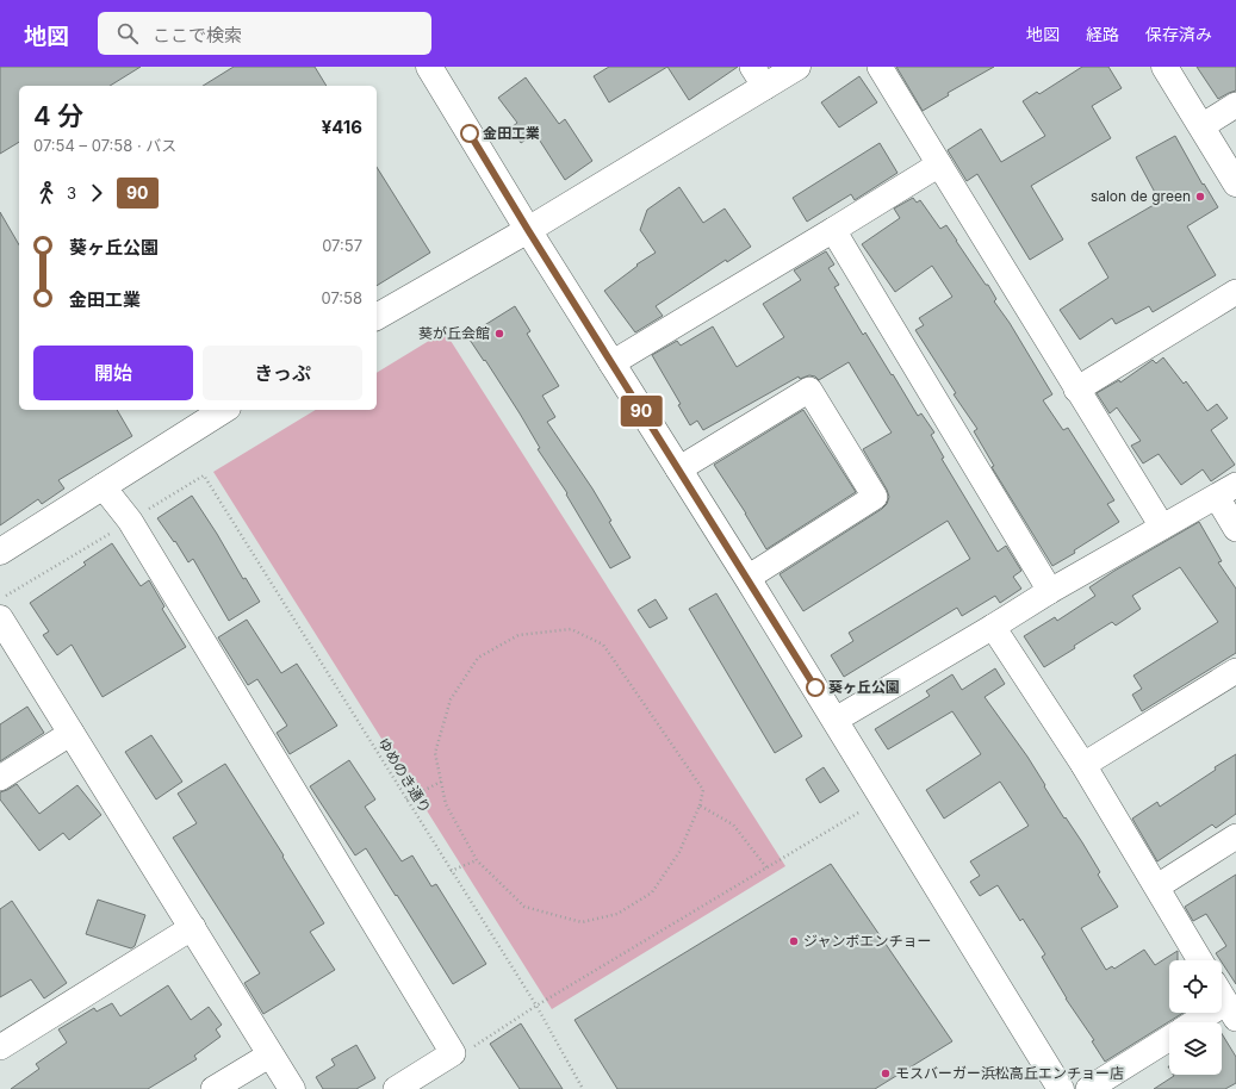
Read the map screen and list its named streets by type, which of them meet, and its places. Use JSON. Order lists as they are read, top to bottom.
{
  "streets": {
    "path": ["ゆめのき通り"]
  },
  "places": [
    "金田工業",
    "salon de green",
    "葵が丘会館",
    "葵ヶ丘公園",
    "ジャンボエンチョー",
    "モスバーガー浜松高丘エンチョー店"
  ],
  "lines": ["bus line 90"],
  "page": {
    "header": "地図",
    "search": "ここで検索",
    "nav": ["地図", "経路", "保存済み"],
    "on_map": "90",
    "heading": ["4 分", "07:54 – 07:58 · バス", "¥416"],
    "legs": ["3", "90"],
    "list": [
      {
        "name": "葵ヶ丘公園",
        "value": "07:57"
      },
      {
        "name": "金田工業",
        "value": "07:58"
      }
    ],
    "buttons": ["開始", "きっぷ"]
  }
}
